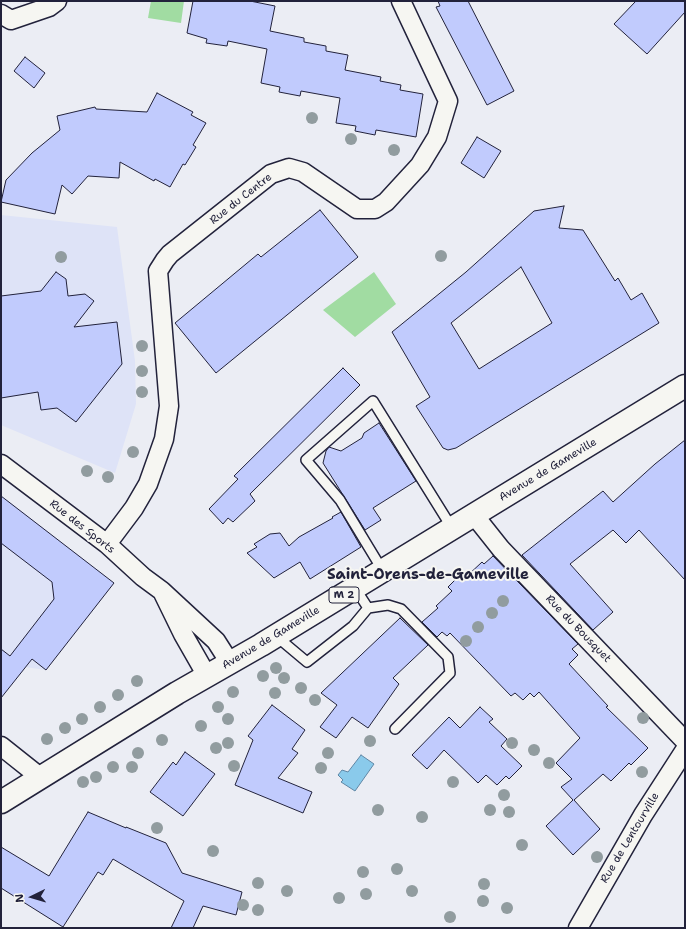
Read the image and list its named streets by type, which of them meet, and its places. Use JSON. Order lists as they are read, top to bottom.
{
  "streets": {
    "main road": ["Avenue de Gameville", "M 2"],
    "street": [
      "Rue du Centre",
      "Rue des Sports",
      "Rue du Bousquet",
      "Rue de Lentourville"
    ]
  },
  "crossings": [
    ["Rue du Centre", "Rue des Sports"],
    ["Avenue de Gameville", "Rue des Sports"],
    ["Avenue de Gameville", "Rue du Bousquet"]
  ],
  "districts": ["Saint-Orens-de-Gameville"],
  "north": "left"
}
